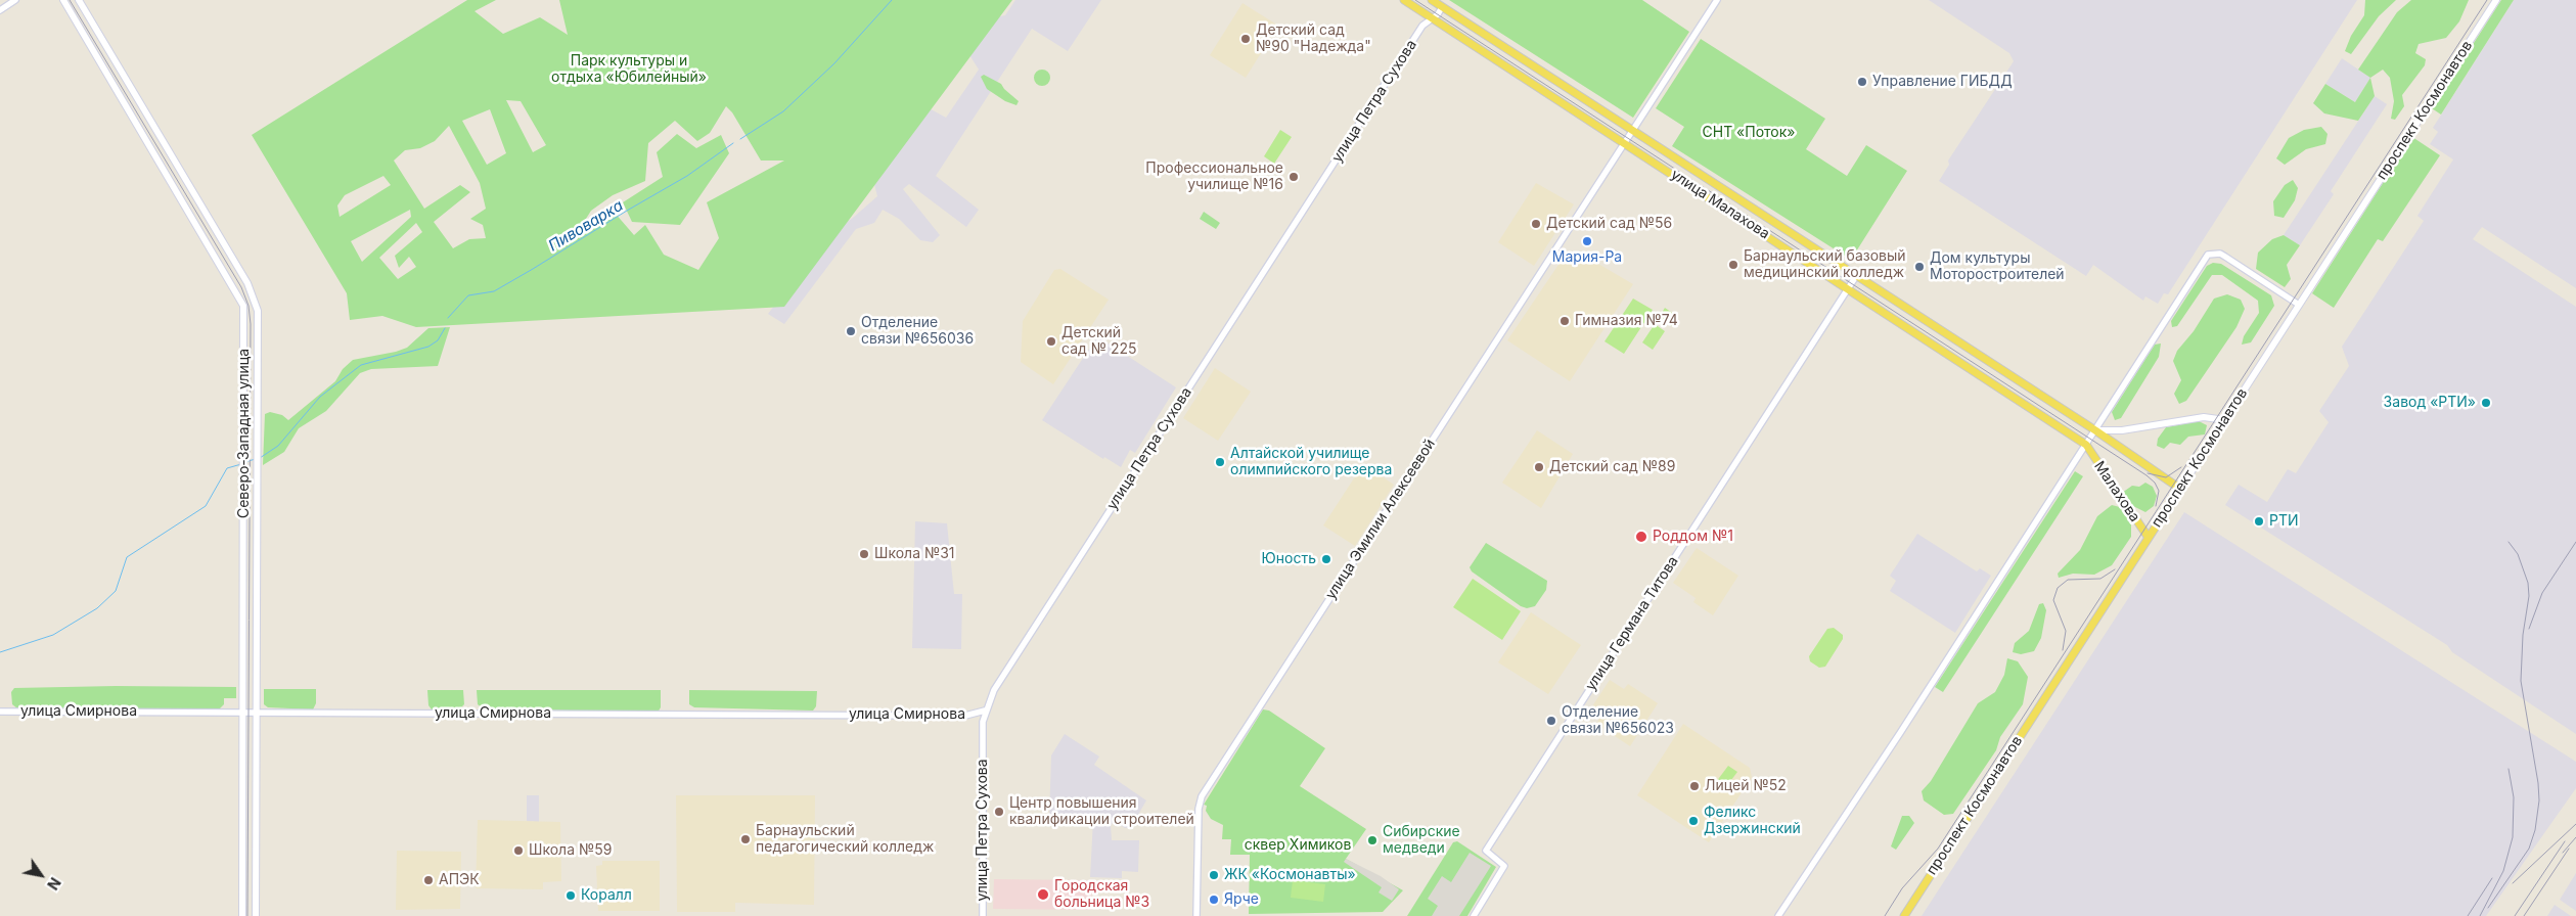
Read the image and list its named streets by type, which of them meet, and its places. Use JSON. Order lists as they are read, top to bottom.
{
  "streets": {
    "main road": [
      "проспект Космонавтов",
      "улица Малахова",
      "Северо-Западная улица",
      "Малахова"
    ],
    "street": [
      "улица Петра Сухова",
      "улица Эмилии Алексеевой",
      "улица Германа Титова",
      "улица Смирнова"
    ]
  },
  "crossings": [
    ["улица Петра Сухова", "улица Малахова"],
    ["улица Петра Сухова", "улица Смирнова"],
    ["проспект Космонавтов", "Малахова"],
    ["улица Малахова", "Малахова"],
    ["улица Малахова", "улица Эмилии Алексеевой"],
    ["улица Малахова", "улица Германа Титова"],
    ["Северо-Западная улица", "улица Смирнова"]
  ],
  "water": ["Пивоварка"],
  "parks": ["Парк культуры и отдыха «Юбилейный»", "СНТ «Поток»", "сквер Химиков"],
  "places": [
    "Детский сад №90 \"Надежда\"",
    "Управление ГИБДД",
    "Профессиональное училище №16",
    "Детский сад №56",
    "Мария-Ра",
    "Барнаульский базовый медицинский колледж",
    "Дом культуры Моторостроителей",
    "Гимназия №74",
    "Отделение связи №656036",
    "Детский сад № 225",
    "Завод «РТИ»",
    "Алтайской училище олимпийского резерва",
    "Детский сад №89",
    "РТИ",
    "Роддом №1",
    "Школа №31",
    "Юность",
    "Отделение связи №656023",
    "Лицей №52",
    "Центр повышения квалификации строителей",
    "Феликс Дзержинский",
    "Барнаульский педагогический колледж",
    "Сибирские медведи",
    "Школа №59",
    "ЖК «Космонавты»",
    "АПЭК",
    "Городская больница №3",
    "Коралл",
    "Ярче"
  ],
  "north": "bottom right"
}
